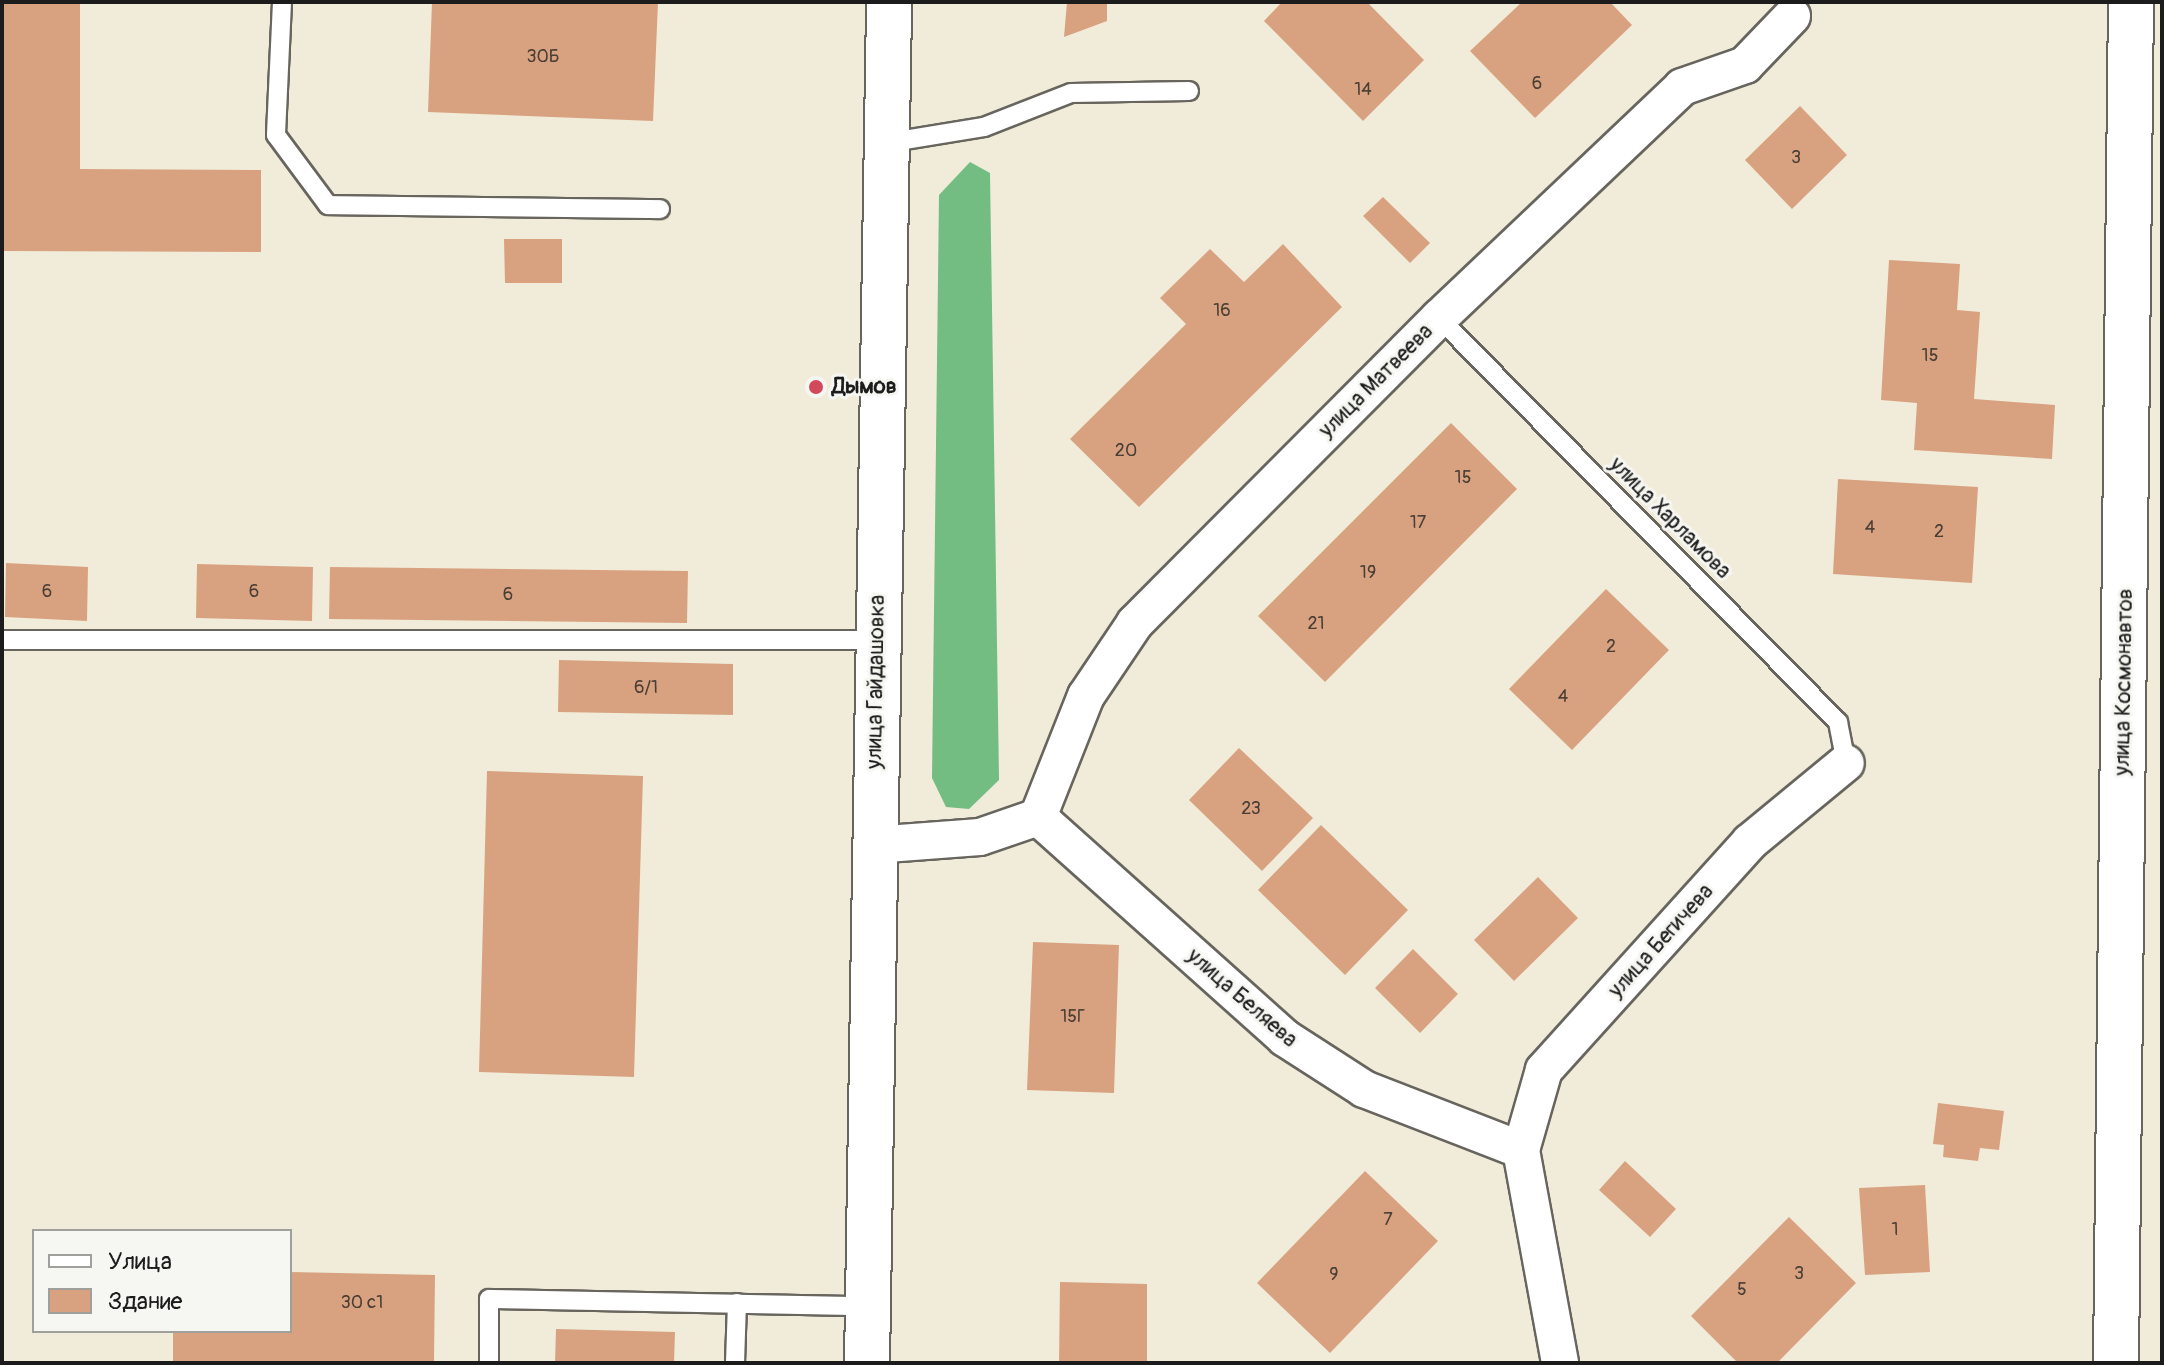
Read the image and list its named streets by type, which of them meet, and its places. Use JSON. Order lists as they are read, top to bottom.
{
  "streets": {
    "main road": ["улица Гайдашовка", "улица Космонавтов"],
    "street": ["улица Матвеева", "улица Бегичева", "улица Беляева"],
    "lane": ["улица Харламова"]
  },
  "crossings": [
    ["улица Матвеева", "улица Харламова"],
    ["улица Матвеева", "улица Беляева"],
    ["улица Харламова", "улица Бегичева"],
    ["улица Бегичева", "улица Беляева"]
  ],
  "places": ["Дымов"],
  "house_numbers": [
    "30Б",
    "6",
    "14",
    "3",
    "16",
    "15",
    "20",
    "15",
    "17",
    "4",
    "2",
    "19",
    "6",
    "6",
    "6",
    "21",
    "2",
    "6/1",
    "4",
    "23",
    "15Г",
    "7",
    "1",
    "3",
    "9",
    "5",
    "30 с1"
  ],
  "legend": ["Улица", "Здание"]
}
